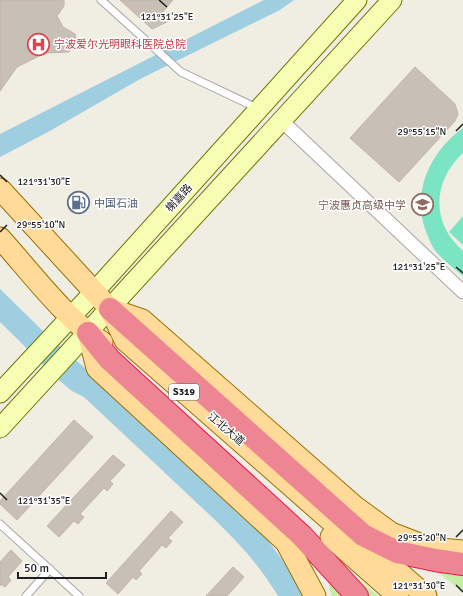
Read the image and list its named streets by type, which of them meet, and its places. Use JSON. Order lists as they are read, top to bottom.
{
  "streets": {
    "main road": ["榭嘉路", "S319", "江北大道"]
  },
  "crossings": [
    ["榭嘉路", "江北大道"]
  ],
  "places": {
    "hospital": ["宁波爱尔光明眼科医院总院"],
    "fuel station": ["中国石油"],
    "school or university": ["宁波惠贞高级中学"]
  },
  "scale_bar": "50 m",
  "coordinates": [
    "121°31'25\"E",
    "29°55'15\"N",
    "121°31'30\"E",
    "29°55'10\"N",
    "121°31'35\"E",
    "29°55'20\"N"
  ]
}
